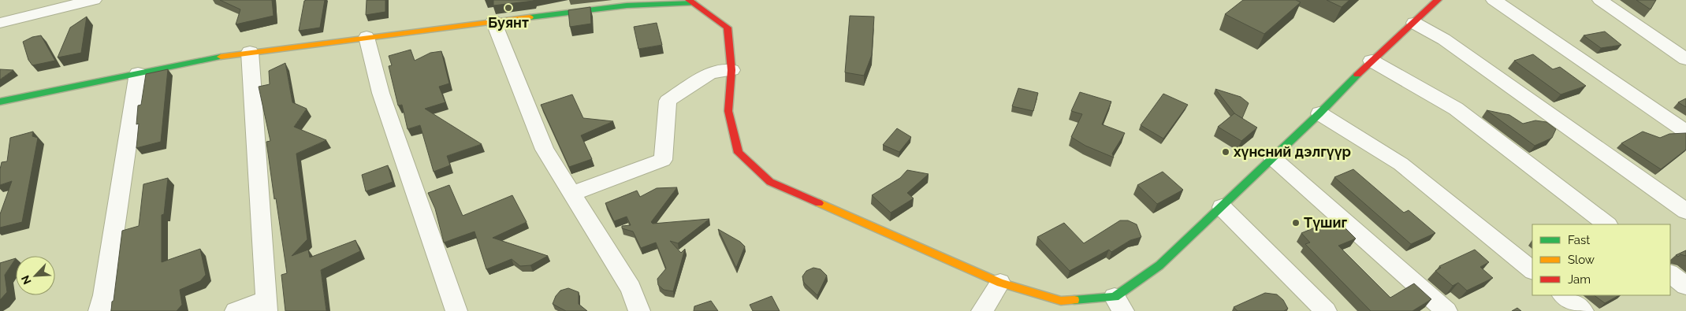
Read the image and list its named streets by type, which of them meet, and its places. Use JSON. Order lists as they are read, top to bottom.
{
  "places": ["Буянт", "хүнсний дэлгүүр", "Түшиг"],
  "legend": ["Fast", "Slow", "Jam"],
  "north": "bottom left"
}
